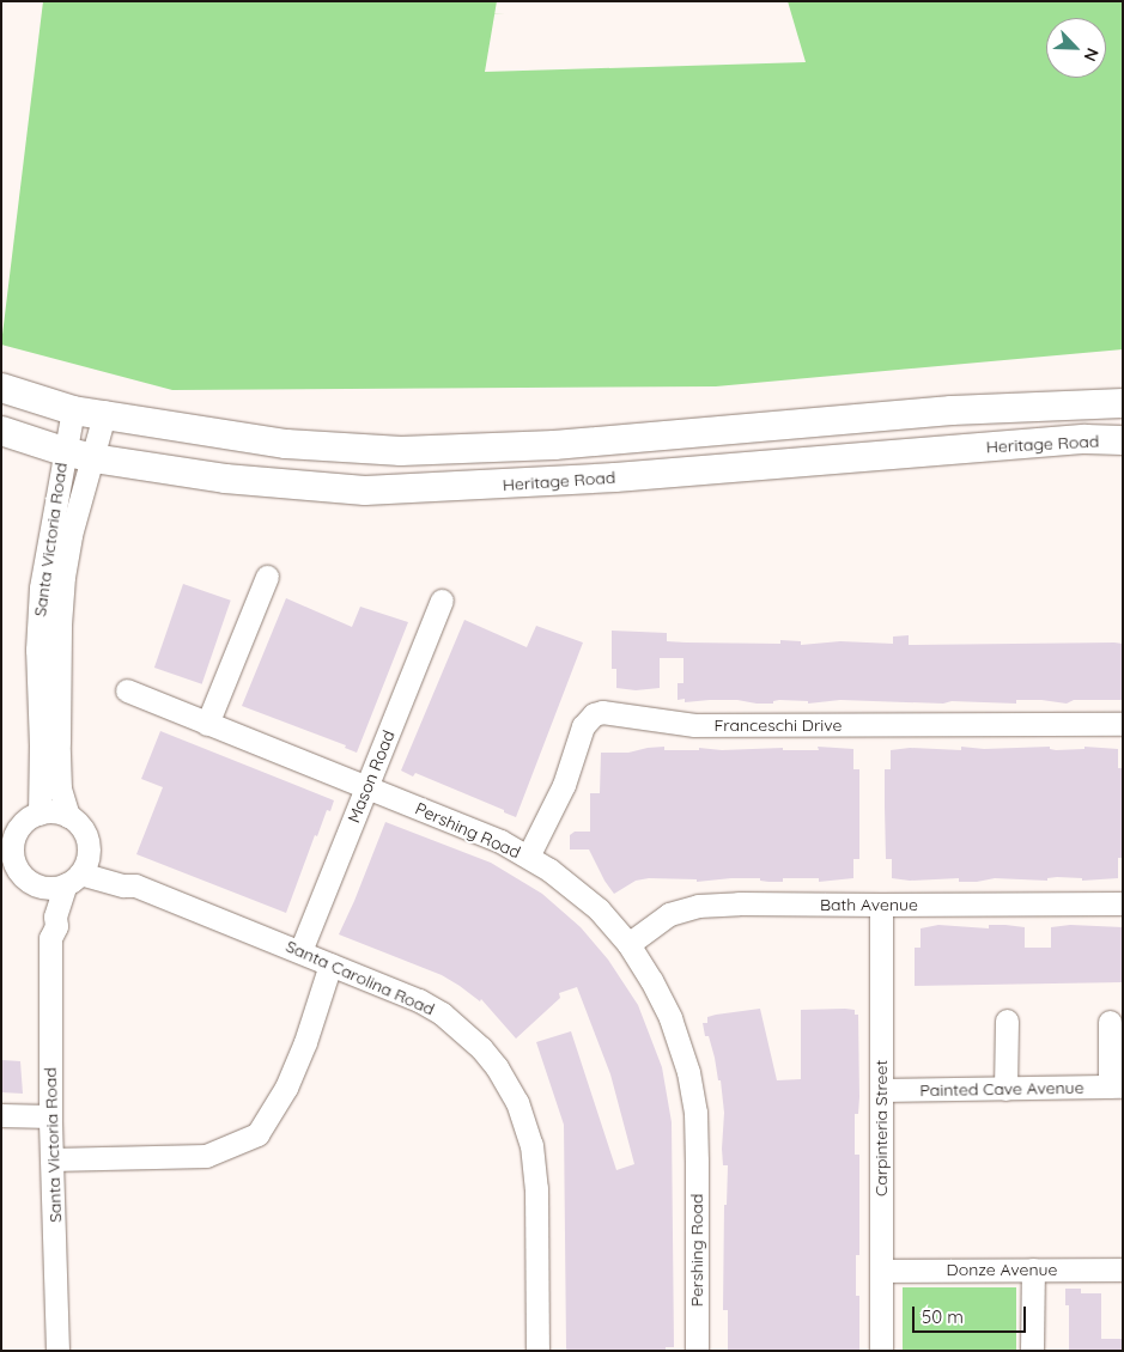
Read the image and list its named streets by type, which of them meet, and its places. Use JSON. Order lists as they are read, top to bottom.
{
  "streets": {
    "main road": ["Heritage Road"],
    "street": [
      "Santa Victoria Road",
      "Franceschi Drive",
      "Mason Road",
      "Pershing Road",
      "Bath Avenue",
      "Santa Carolina Road",
      "Painted Cave Avenue",
      "Carpinteria Street",
      "Donze Avenue"
    ]
  },
  "crossings": [
    ["Heritage Road", "Santa Victoria Road"],
    ["Santa Victoria Road", "Santa Carolina Road"],
    ["Franceschi Drive", "Pershing Road"],
    ["Mason Road", "Pershing Road"],
    ["Mason Road", "Santa Carolina Road"],
    ["Pershing Road", "Bath Avenue"],
    ["Bath Avenue", "Carpinteria Street"],
    ["Painted Cave Avenue", "Carpinteria Street"],
    ["Carpinteria Street", "Donze Avenue"]
  ],
  "scale_bar": "50 m",
  "north": "bottom right"
}
